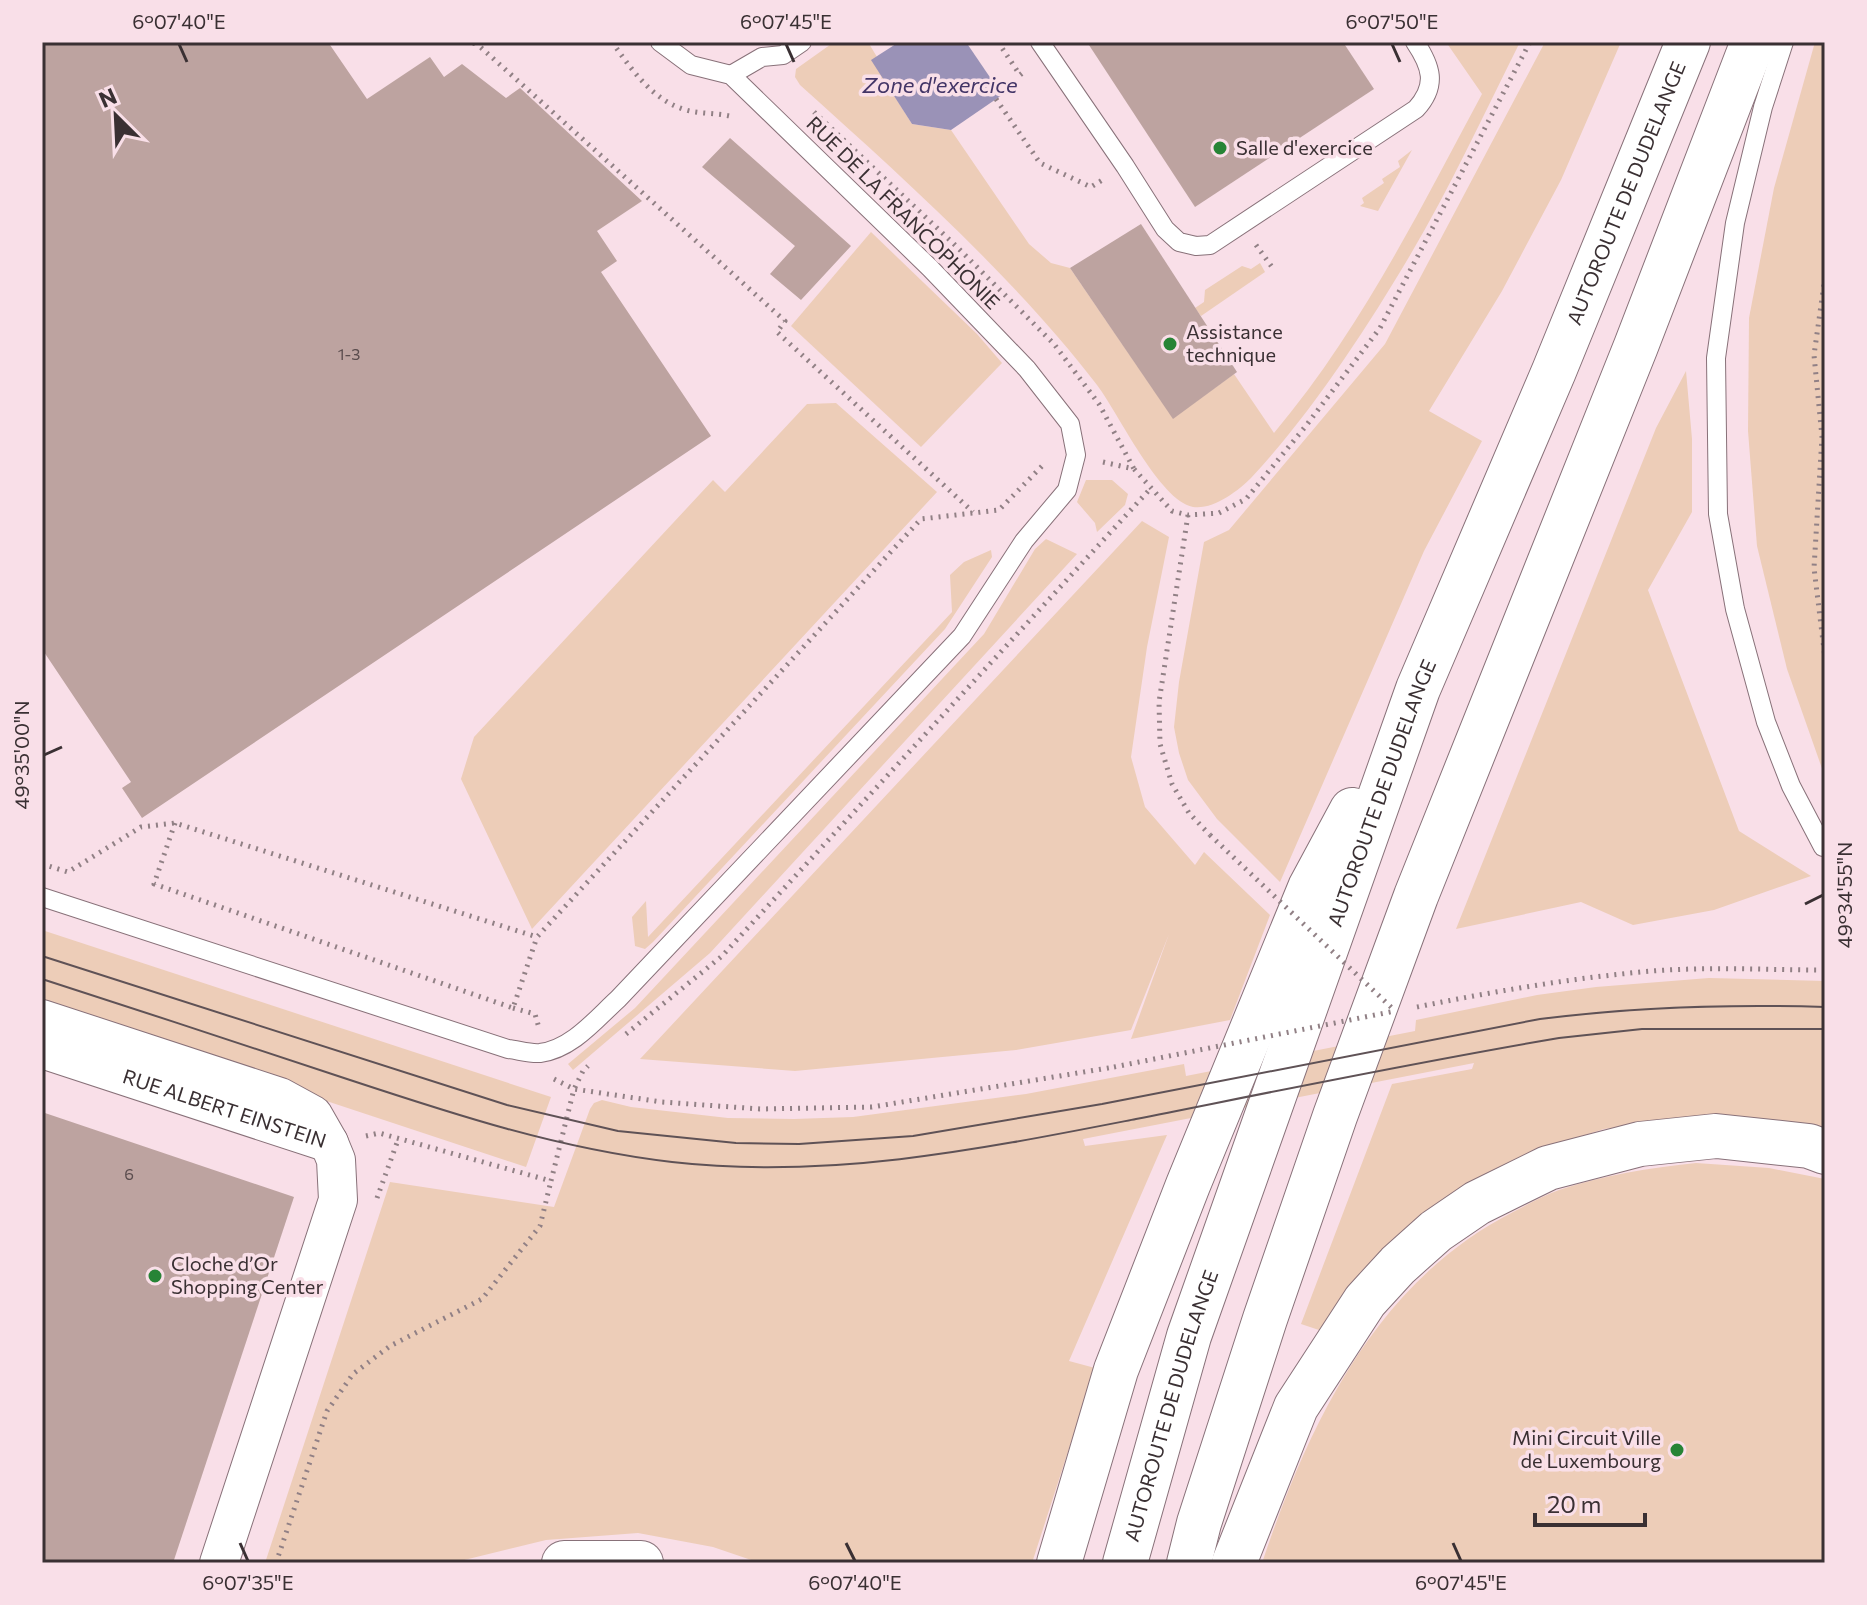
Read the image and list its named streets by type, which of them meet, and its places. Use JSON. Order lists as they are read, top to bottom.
{
  "streets": {
    "highway": ["AUTOROUTE DE DUDELANGE"],
    "street": ["RUE ALBERT EINSTEIN"],
    "lane": ["RUE DE LA FRANCOPHONIE"]
  },
  "water": ["Zone d'exercice"],
  "places": [
    "Salle d'exercice",
    "Assistance technique",
    "Cloche d’Or Shopping Center",
    "Mini Circuit Ville de Luxembourg"
  ],
  "house_numbers": ["1-3", "6"],
  "scale_bar": "20 m",
  "north": "top left",
  "coordinates": [
    "6°07'40\"E",
    "6°07'45\"E",
    "6°07'50\"E",
    "49°35'00\"N",
    "49°34'55\"N",
    "6°07'35\"E"
  ]
}
